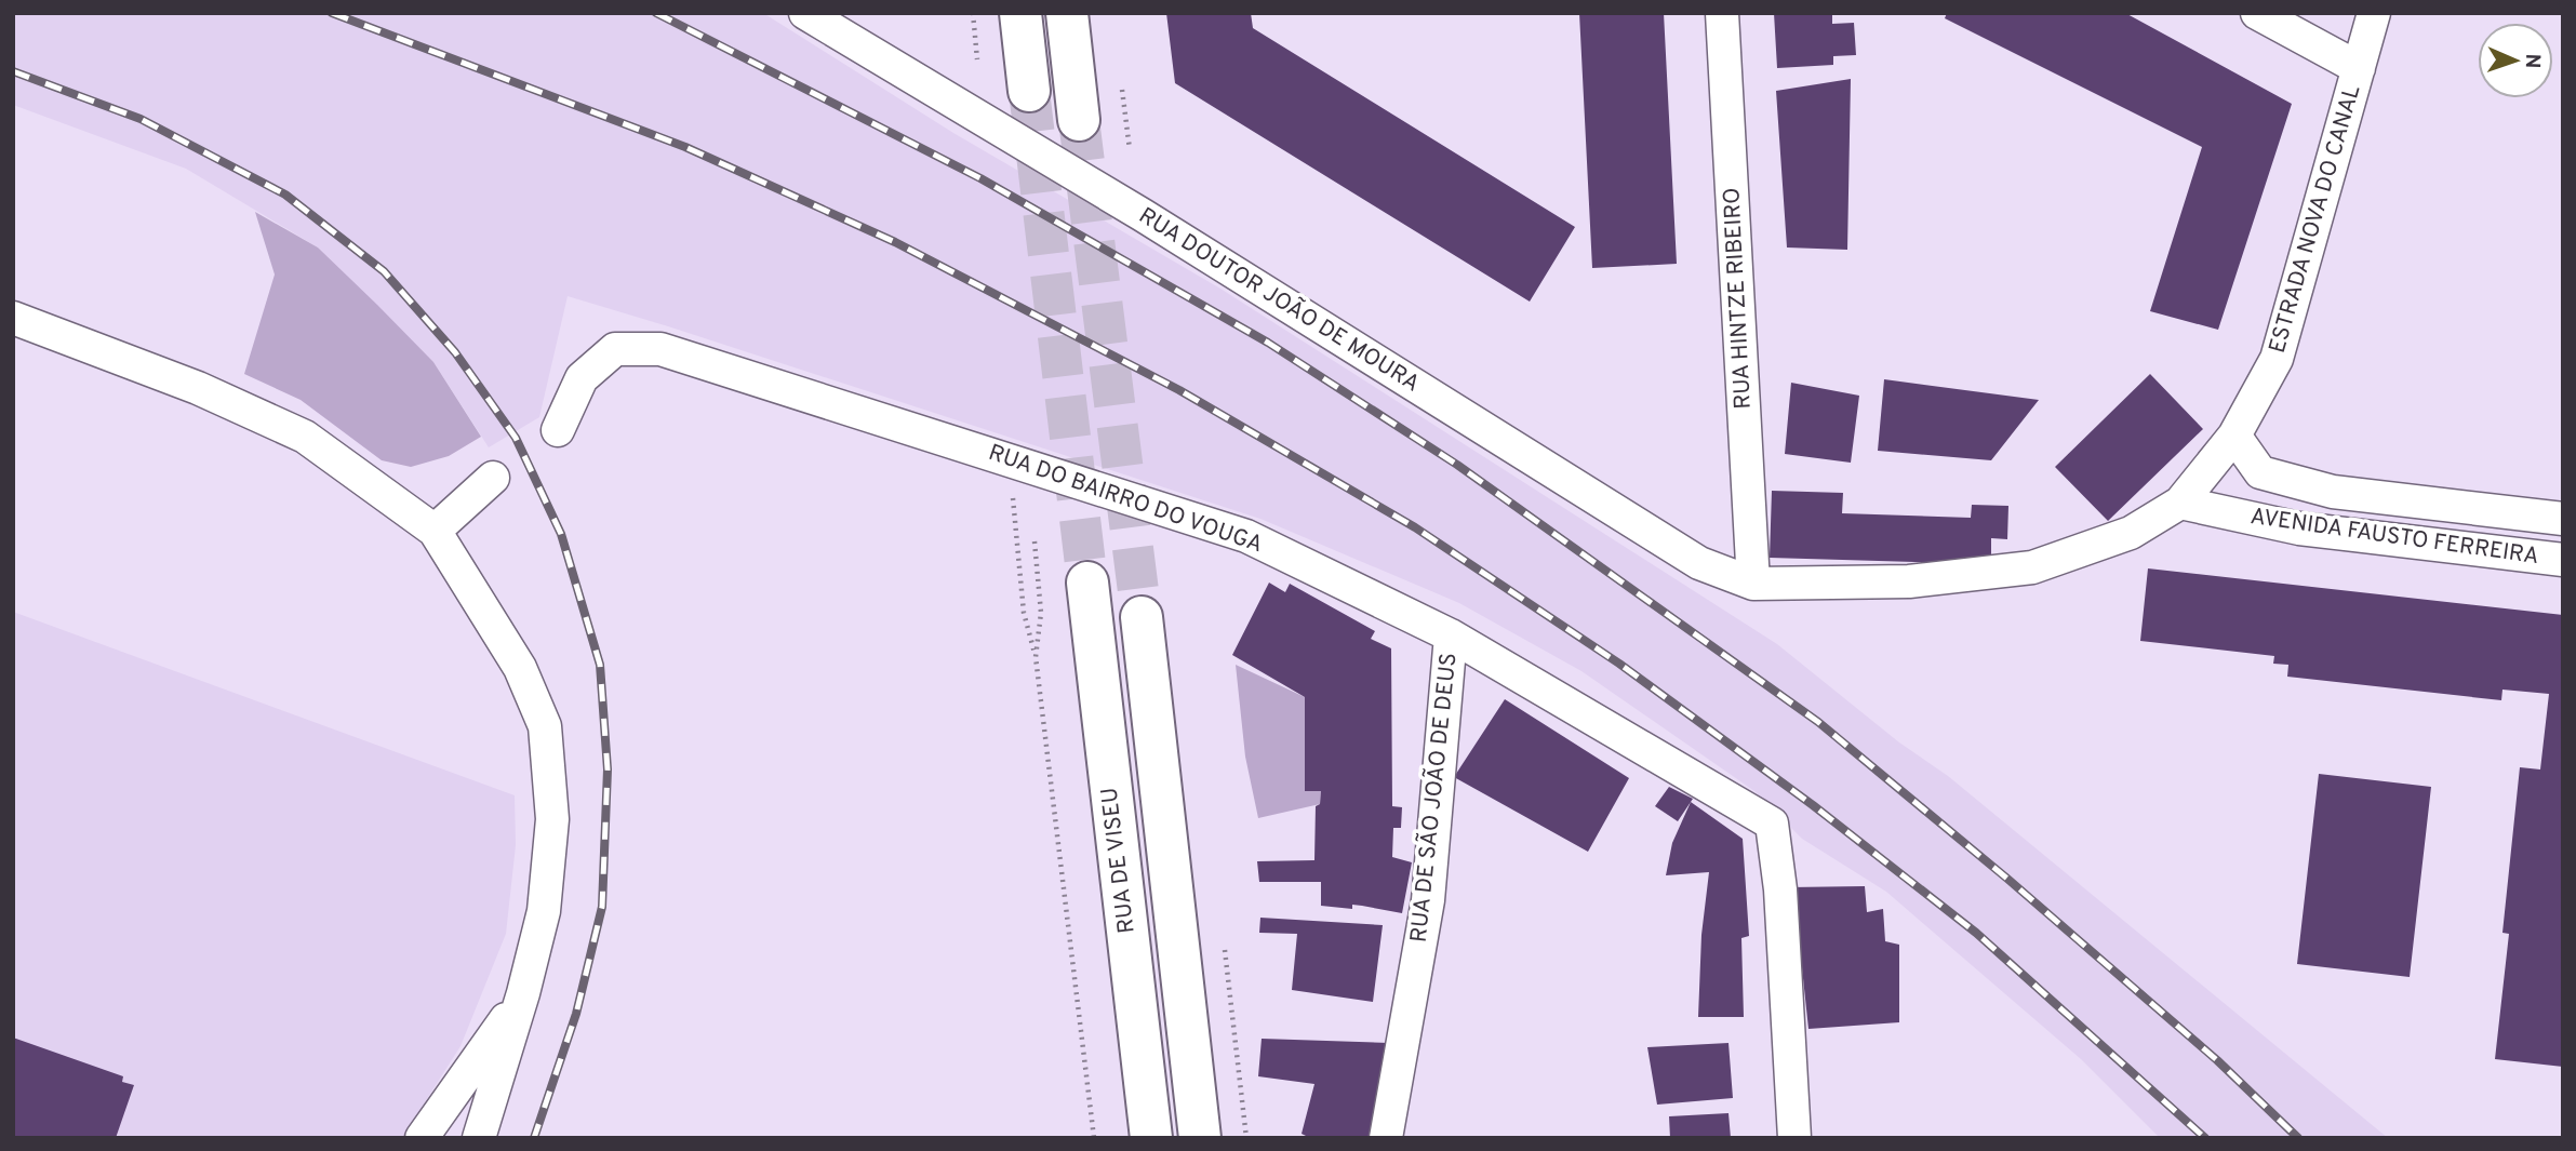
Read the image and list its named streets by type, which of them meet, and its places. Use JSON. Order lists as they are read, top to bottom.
{
  "streets": {
    "main road": ["RUA DE VISEU"],
    "street": [
      "ESTRADA NOVA DO CANAL",
      "RUA HINTZE RIBEIRO",
      "RUA DOUTOR JOÃO DE MOURA",
      "RUA DO BAIRRO DO VOUGA",
      "AVENIDA FAUSTO FERREIRA",
      "RUA DE SÃO JOÃO DE DEUS"
    ]
  },
  "crossings": [
    ["ESTRADA NOVA DO CANAL", "RUA HINTZE RIBEIRO"],
    ["ESTRADA NOVA DO CANAL", "RUA DOUTOR JOÃO DE MOURA"],
    ["ESTRADA NOVA DO CANAL", "AVENIDA FAUSTO FERREIRA"],
    ["RUA HINTZE RIBEIRO", "RUA DOUTOR JOÃO DE MOURA"],
    ["RUA DO BAIRRO DO VOUGA", "RUA DE SÃO JOÃO DE DEUS"]
  ],
  "north": "right"
}
